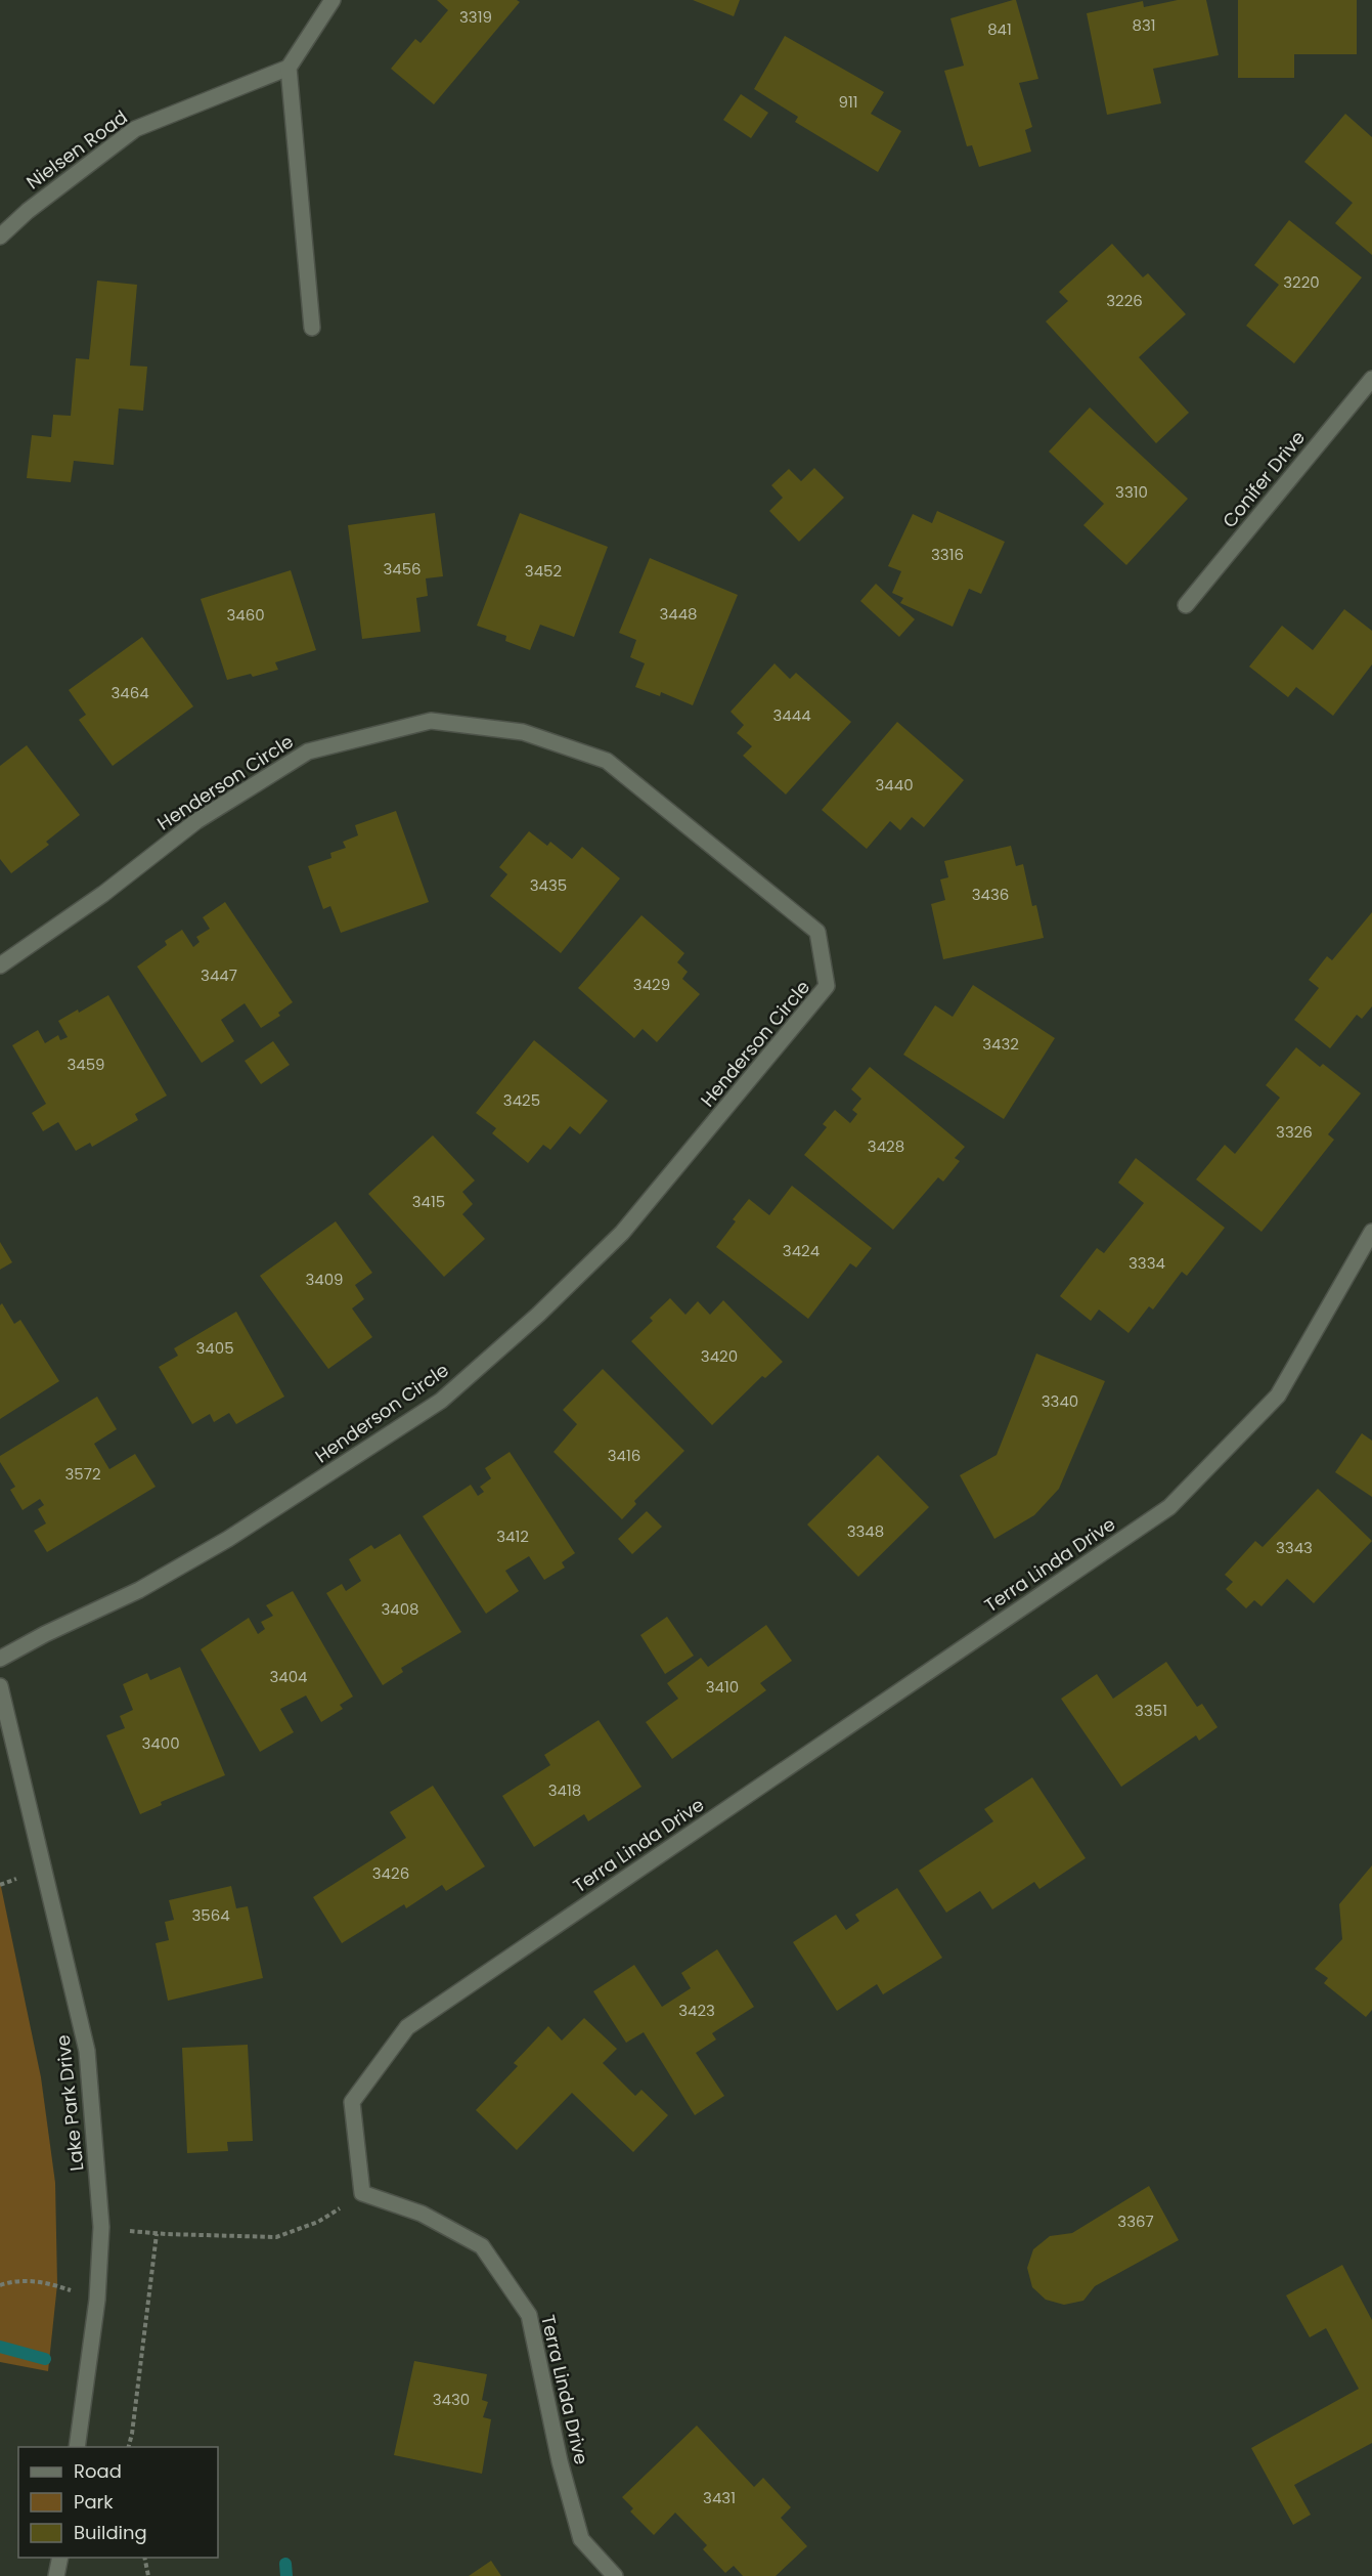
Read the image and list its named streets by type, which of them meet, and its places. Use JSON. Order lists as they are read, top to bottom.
{
  "streets": {
    "street": [
      "Nielsen Road",
      "Conifer Drive",
      "Henderson Circle",
      "Terra Linda Drive",
      "Lake Park Drive"
    ]
  },
  "house_numbers": [
    "3319",
    "831",
    "841",
    "911",
    "3220",
    "3226",
    "3310",
    "3316",
    "3456",
    "3452",
    "3448",
    "3460",
    "3464",
    "3444",
    "3440",
    "3435",
    "3436",
    "3447",
    "3429",
    "3432",
    "3459",
    "3425",
    "3326",
    "3428",
    "3415",
    "3424",
    "3334",
    "3409",
    "3405",
    "3420",
    "3340",
    "3416",
    "3572",
    "3348",
    "3412",
    "3343",
    "3408",
    "3404",
    "3410",
    "3351",
    "3400",
    "3418",
    "3426",
    "3564",
    "3423",
    "3367",
    "3430",
    "3431"
  ],
  "legend": ["Road", "Park", "Building"]
}
